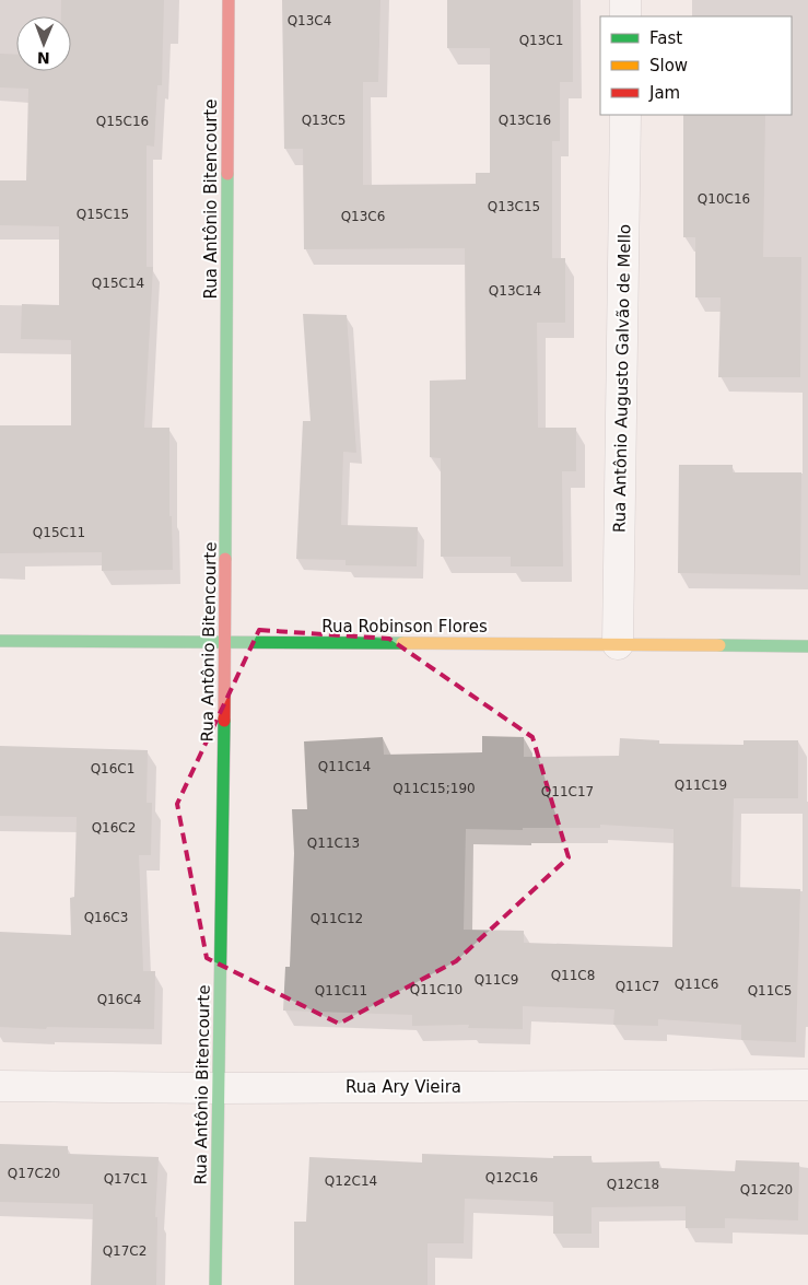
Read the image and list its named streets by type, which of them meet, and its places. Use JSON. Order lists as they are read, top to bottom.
{
  "streets": {
    "street": [
      "Rua Antônio Bitencourte",
      "Rua Antônio Augusto Galvão de Mello",
      "Rua Robinson Flores",
      "Rua Ary Vieira"
    ]
  },
  "crossings": [
    ["Rua Antônio Bitencourte", "Rua Robinson Flores"],
    ["Rua Antônio Bitencourte", "Rua Ary Vieira"],
    ["Rua Antônio Augusto Galvão de Mello", "Rua Robinson Flores"]
  ],
  "house_numbers": [
    "Q13C4",
    "Q13C1",
    "Q13C5",
    "Q13C16",
    "Q15C16",
    "Q10C16",
    "Q13C15",
    "Q15C15",
    "Q13C6",
    "Q15C14",
    "Q13C14",
    "Q15C11",
    "Q11C14",
    "Q16C1",
    "Q11C19",
    "Q11C15;190",
    "Q11C17",
    "Q16C2",
    "Q11C13",
    "Q16C3",
    "Q11C12",
    "Q11C8",
    "Q11C9",
    "Q11C6",
    "Q11C7",
    "Q11C10",
    "Q11C11",
    "Q11C5",
    "Q16C4",
    "Q17C20",
    "Q12C16",
    "Q17C1",
    "Q12C14",
    "Q12C18",
    "Q12C20",
    "Q17C2"
  ],
  "legend": ["Fast", "Slow", "Jam"],
  "north": "bottom"
}
